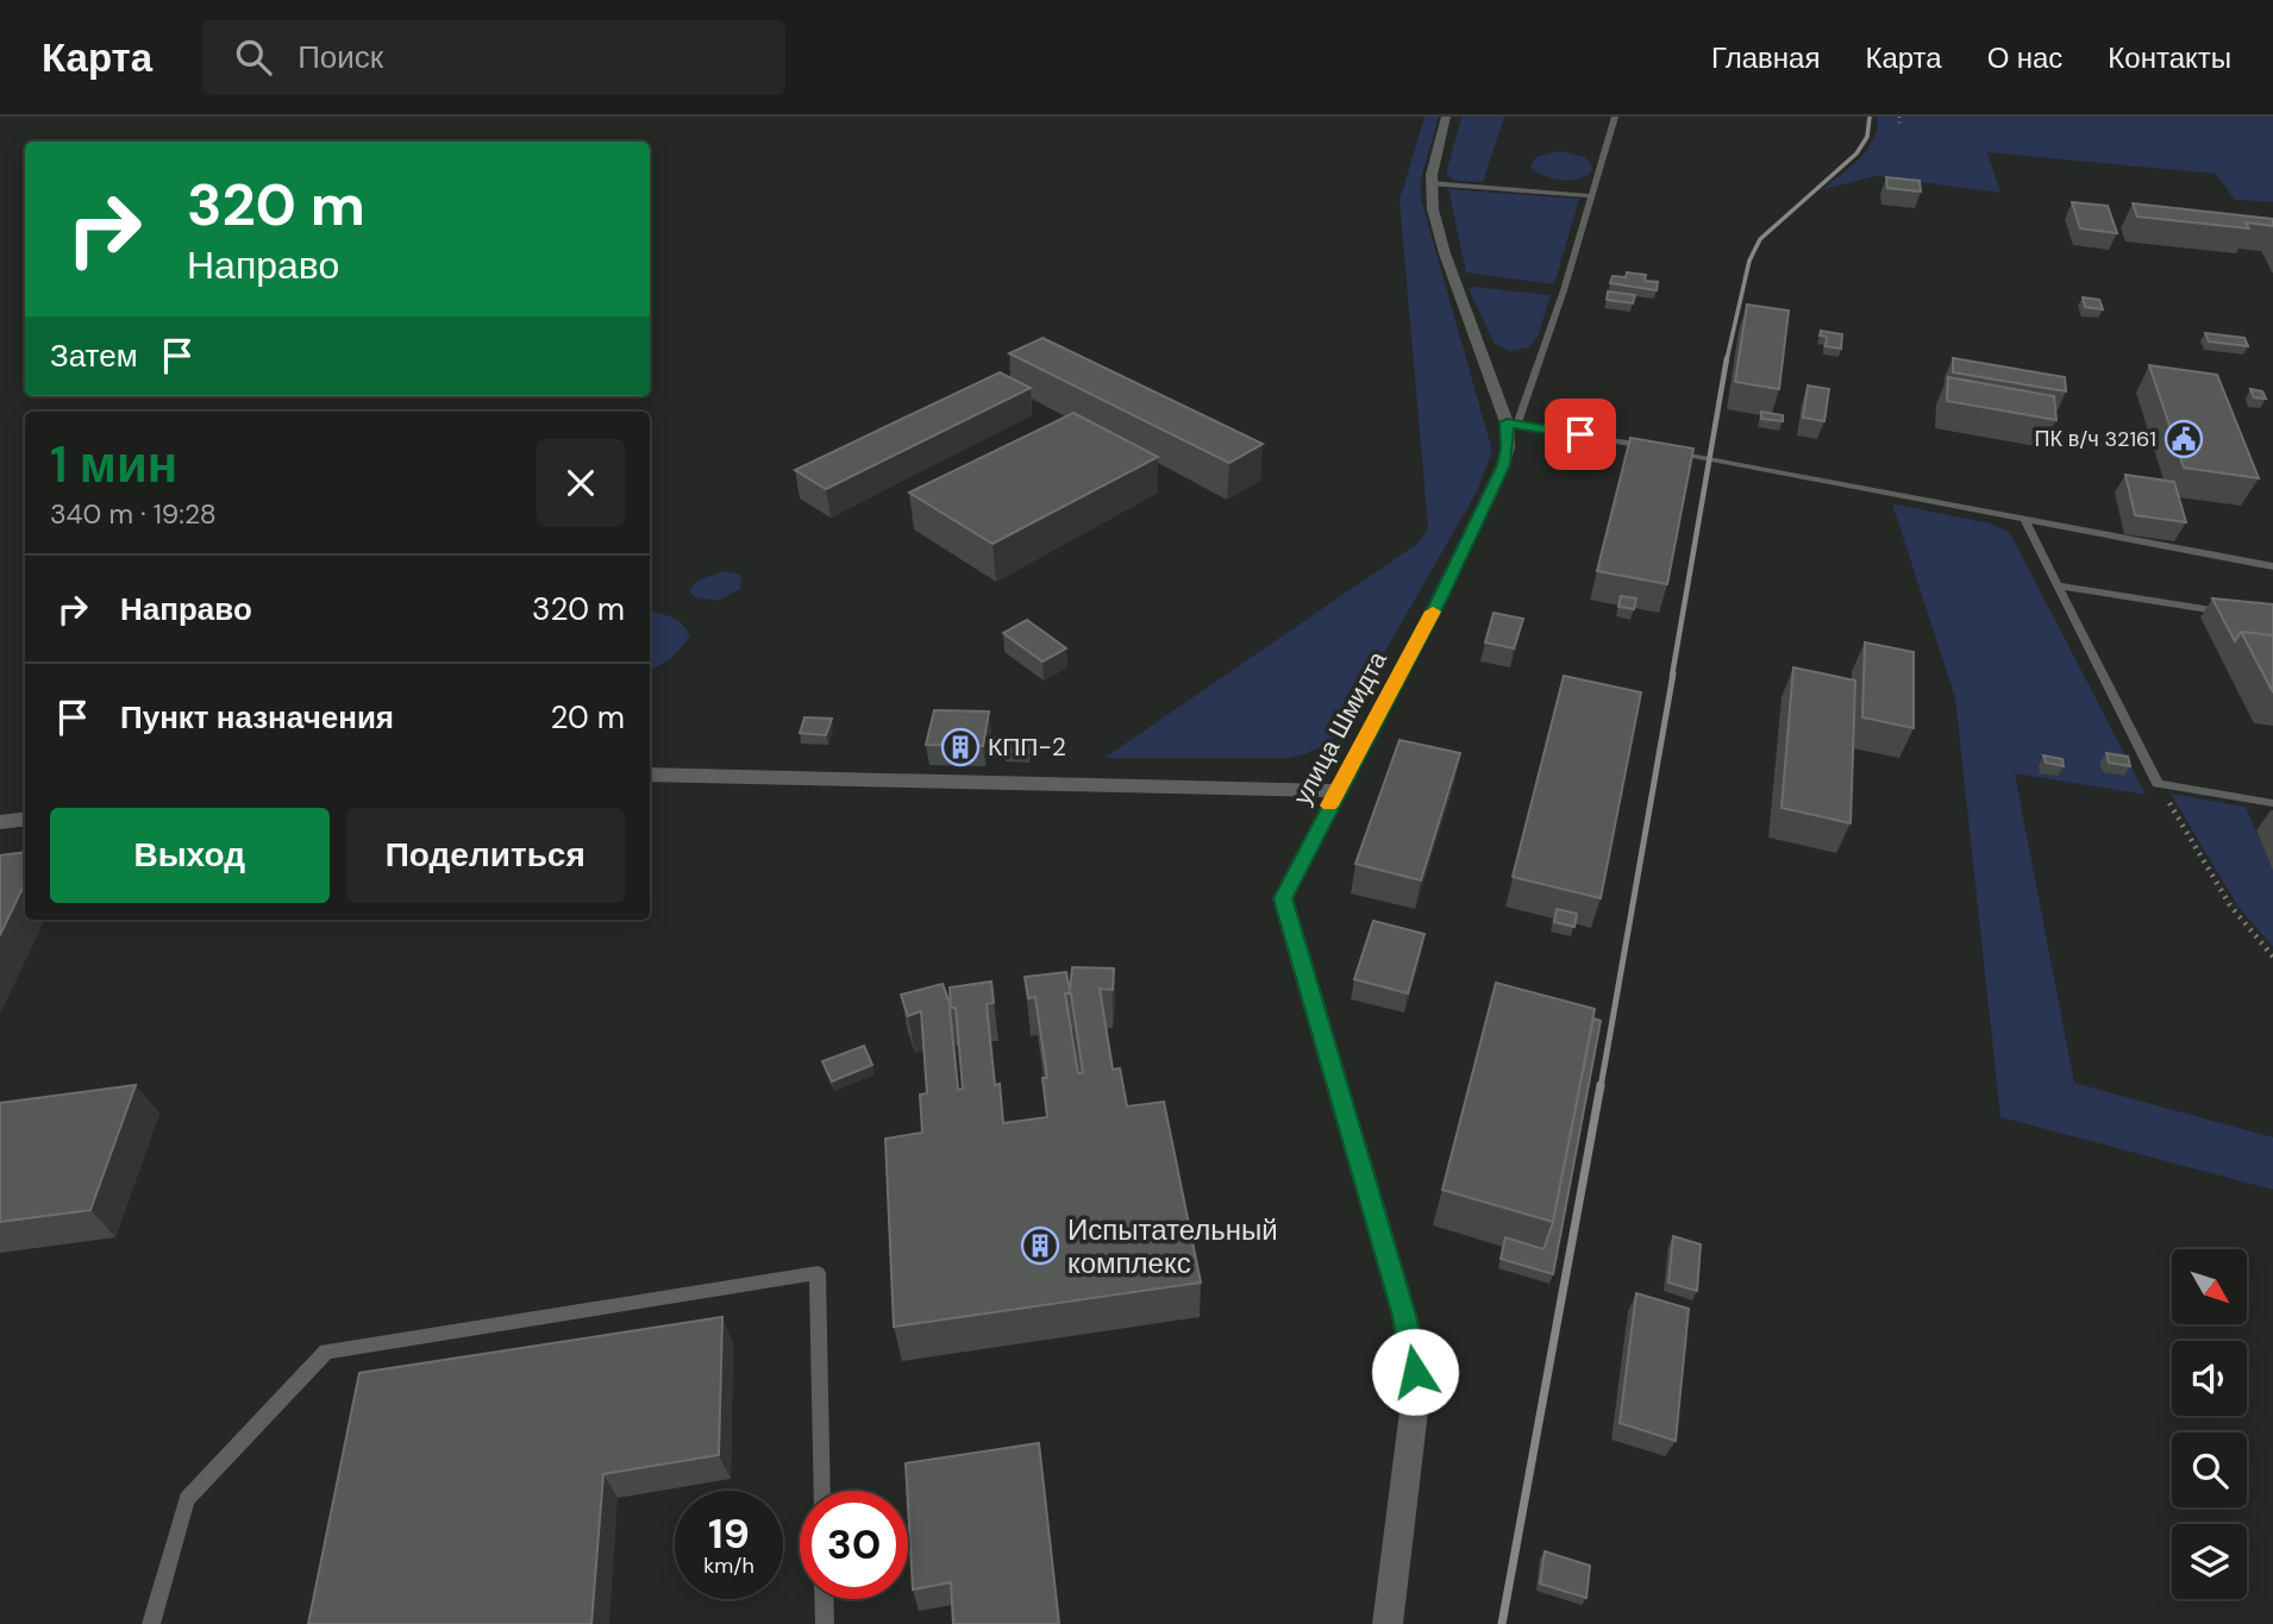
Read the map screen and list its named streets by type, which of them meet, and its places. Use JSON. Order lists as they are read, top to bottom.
{
  "streets": {
    "street": ["улица Шмидта"]
  },
  "places": {
    "public building": ["ПК в/ч 32161"],
    "building": ["КПП-2", "Испытательный комплекс"]
  },
  "north": "bottom right",
  "page": {
    "header": "Карта",
    "search": "Поиск",
    "nav": [
      "Главная",
      "Карта",
      "О нас",
      "Контакты"
    ],
    "turn": ["320 m", "Направо"],
    "then": "Затем",
    "heading": ["1 мин", "340 m · 19:28"],
    "list": [
      {
        "name": "Направо",
        "value": "320 m"
      },
      {
        "name": "Пункт назначения",
        "value": "20 m"
      }
    ],
    "buttons": ["Выход", "Поделиться"],
    "speed": "19 km/h",
    "limit": "30"
  }
}
